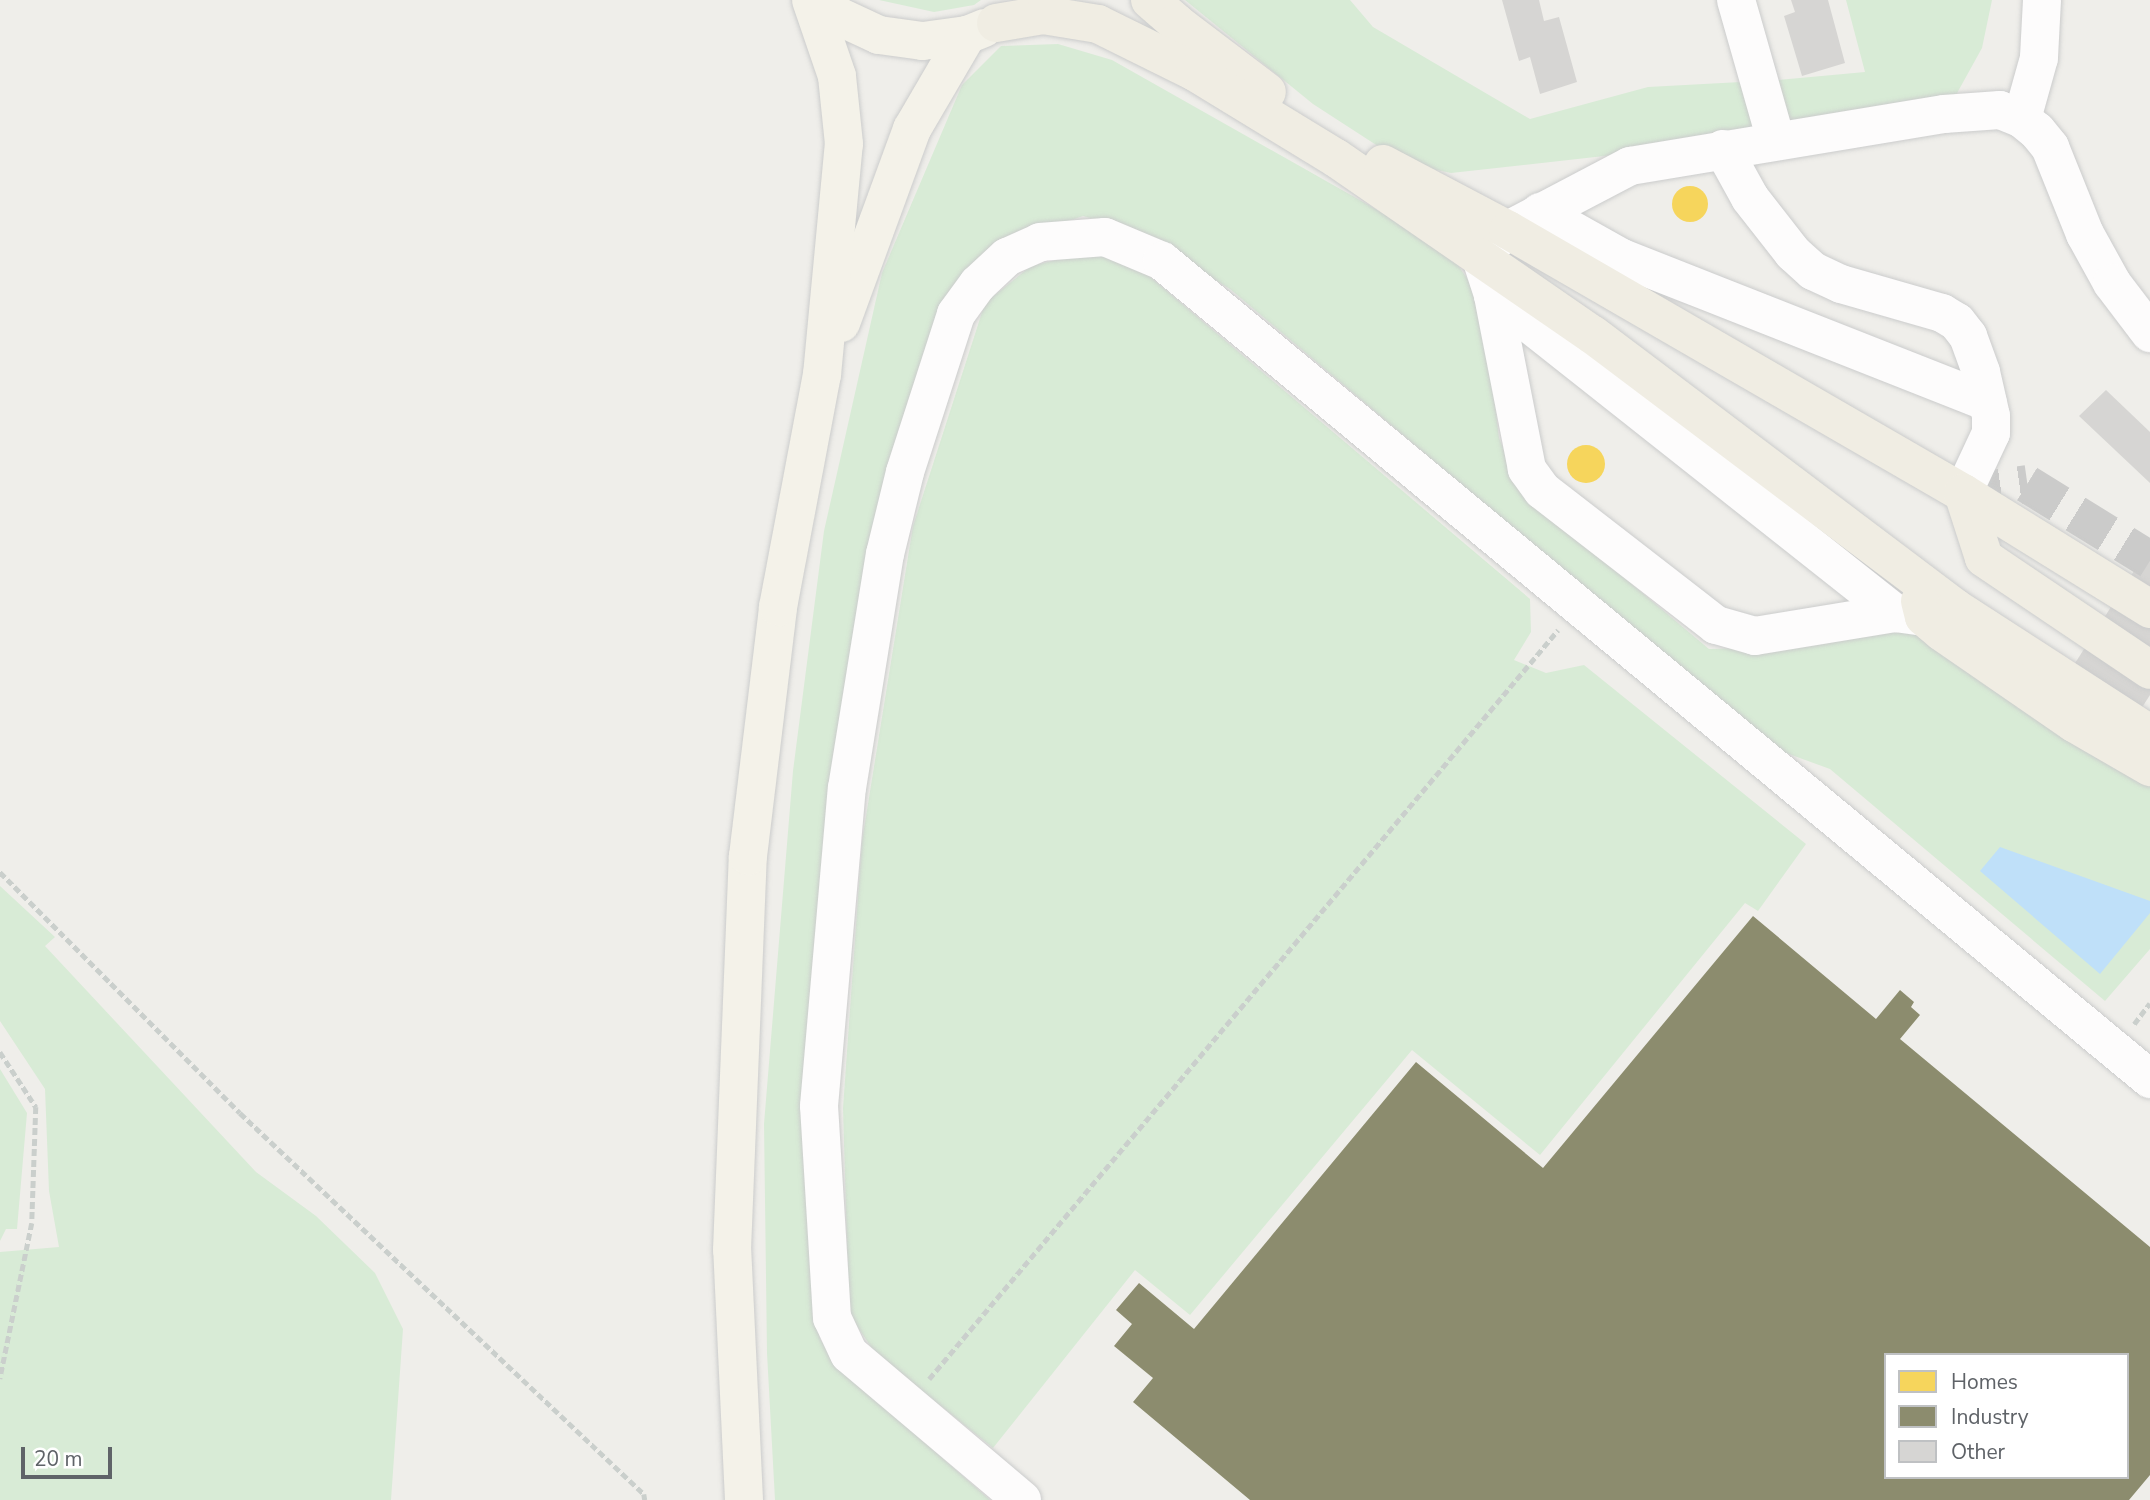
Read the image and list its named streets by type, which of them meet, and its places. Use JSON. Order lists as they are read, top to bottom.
{
  "legend": ["Homes", "Industry", "Other"],
  "scale_bar": "20 m"
}
